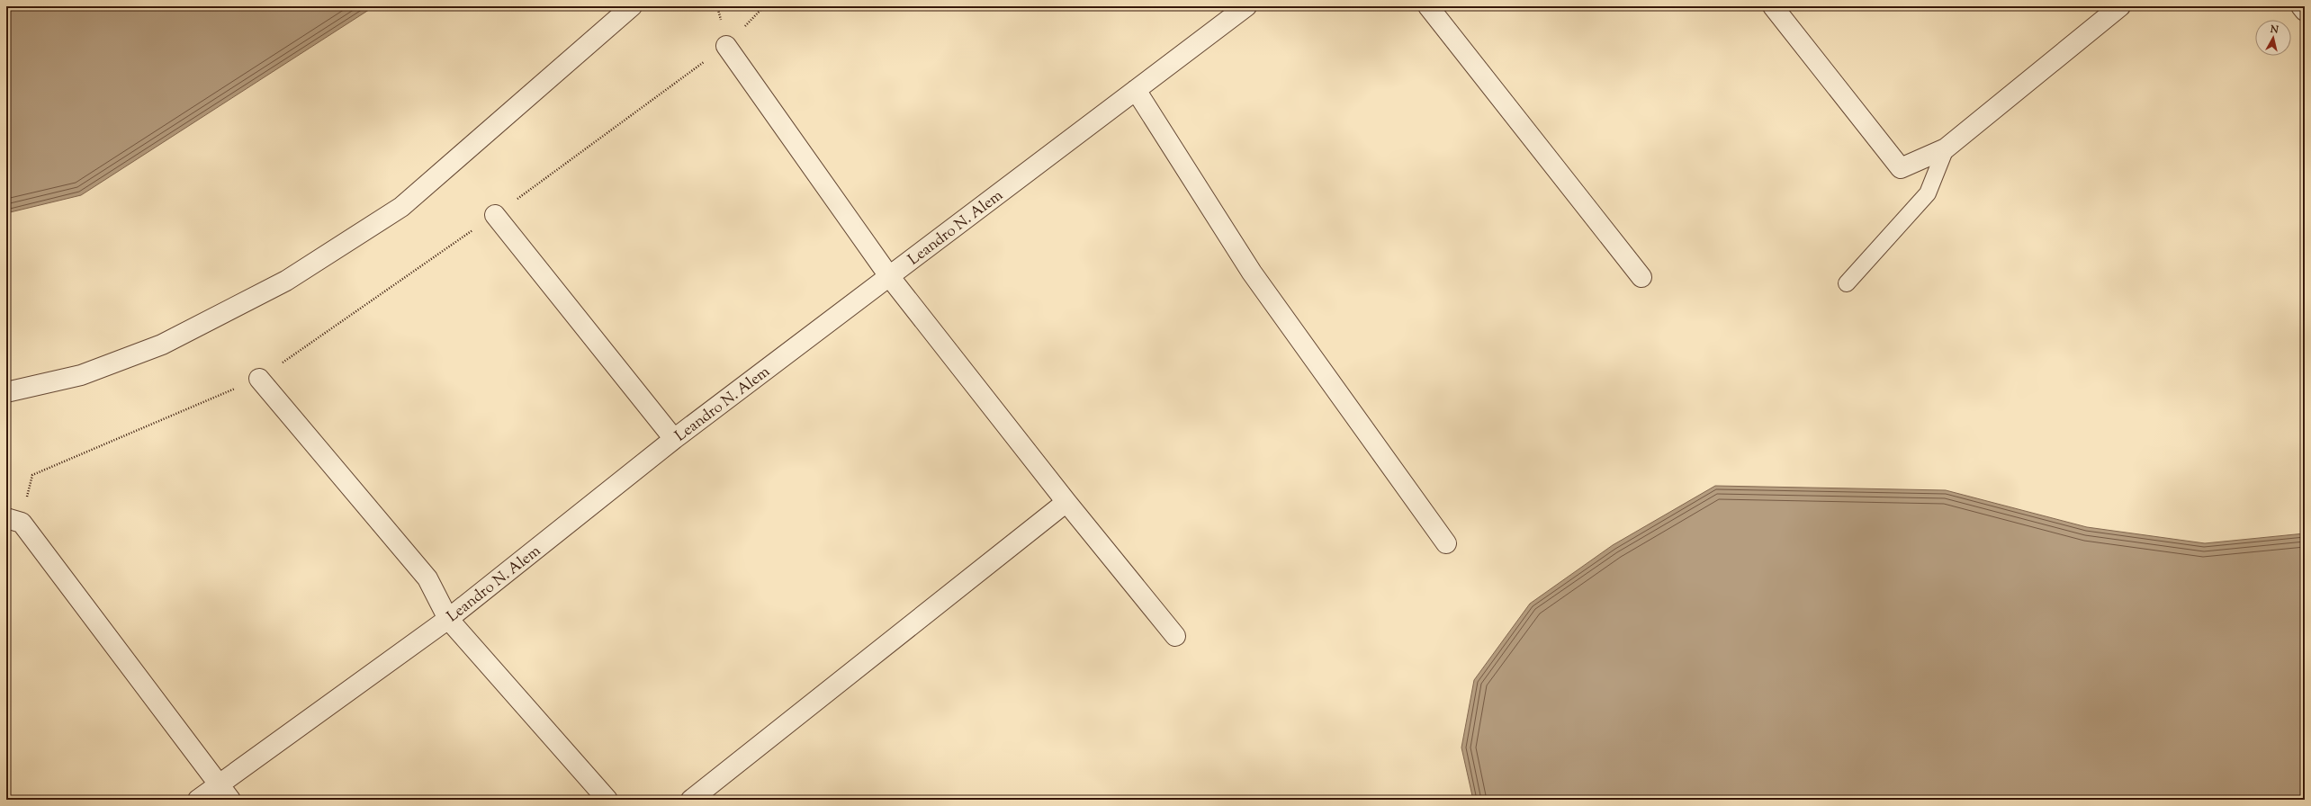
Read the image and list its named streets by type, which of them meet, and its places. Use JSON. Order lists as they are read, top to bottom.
{
  "streets": {
    "street": ["Leandro N. Alem"]
  },
  "north": "top"
}
